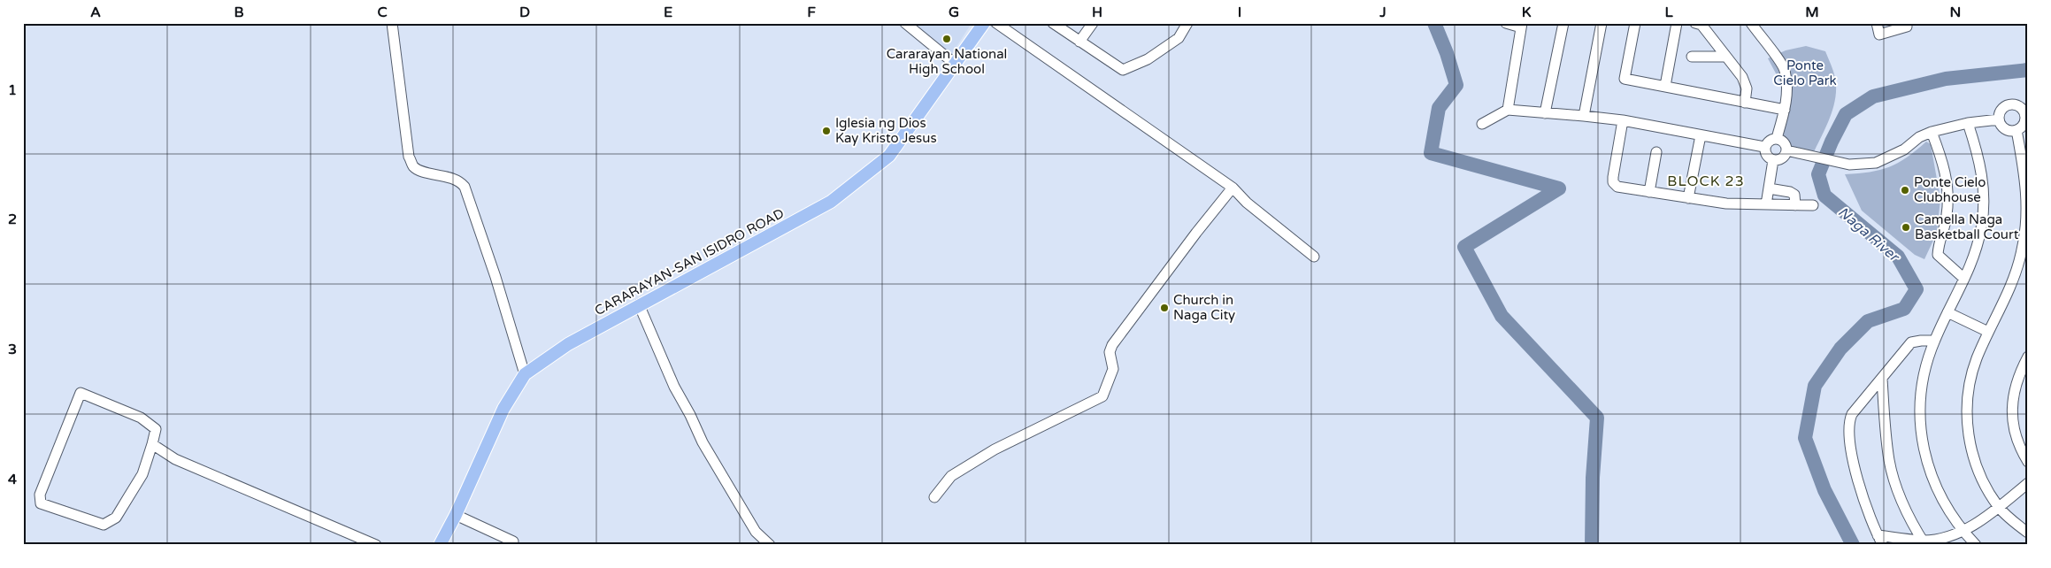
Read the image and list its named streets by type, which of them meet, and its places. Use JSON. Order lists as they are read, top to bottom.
{
  "streets": {
    "main road": ["CARARAYAN-SAN ISIDRO ROAD"]
  },
  "districts": ["BLOCK 23"],
  "water": ["Naga River"],
  "parks": ["Ponte Cielo Park"],
  "places": [
    "Cararayan National High School",
    "Iglesia ng Dios Kay Kristo Jesus",
    "Ponte Cielo Clubhouse",
    "Camella Naga Basketball Court",
    "Church in Naga City"
  ],
  "grid": {
    "columns": [
      "A",
      "B",
      "C",
      "D",
      "E",
      "F",
      "G",
      "H",
      "I",
      "J",
      "K",
      "L",
      "M",
      "N"
    ],
    "rows": [
      "1",
      "2",
      "3",
      "4"
    ]
  }
}
